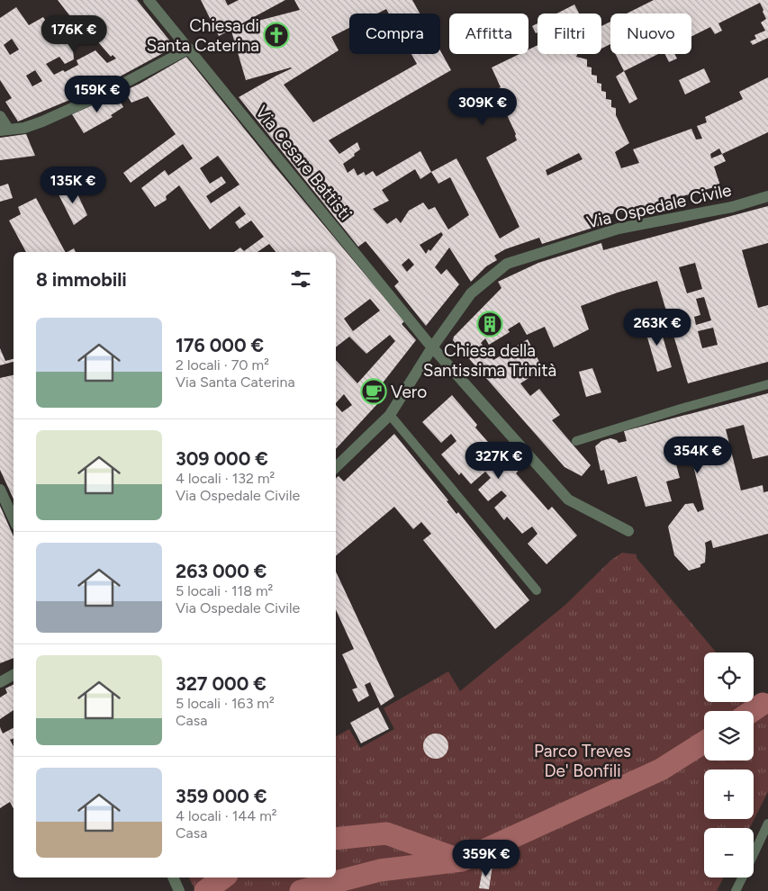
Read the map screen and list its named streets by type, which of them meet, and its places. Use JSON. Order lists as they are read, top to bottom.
{
  "streets": {
    "street": ["Via Cesare Battisti", "Via Ospedale Civile"]
  },
  "crossings": [
    ["Via Cesare Battisti", "Via Ospedale Civile"]
  ],
  "parks": ["Parco Treves De' Bonfili"],
  "places": {
    "church": ["Chiesa di Santa Caterina"],
    "building": ["Chiesa della Santissima Trinità"],
    "cafe": ["Vero"]
  },
  "page": {
    "chip": [
      "Compra",
      "Affitta",
      "Filtri",
      "Nuovo"
    ],
    "price": [
      "176K €",
      "159K €",
      "309K €",
      "135K €",
      "263K €",
      "354K €",
      "327K €",
      "359K €"
    ],
    "heading": "8 immobili",
    "list": [
      {
        "name": "176 000 €",
        "note": "2 locali · 70 m² · Via Santa Caterina"
      },
      {
        "name": "309 000 €",
        "note": "4 locali · 132 m² · Via Ospedale Civile"
      },
      {
        "name": "263 000 €",
        "note": "5 locali · 118 m² · Via Ospedale Civile"
      },
      {
        "name": "327 000 €",
        "note": "5 locali · 163 m² · Casa"
      },
      {
        "name": "359 000 €",
        "note": "4 locali · 144 m² · Casa"
      }
    ],
    "map_buttons": ["+", "−"]
  }
}
